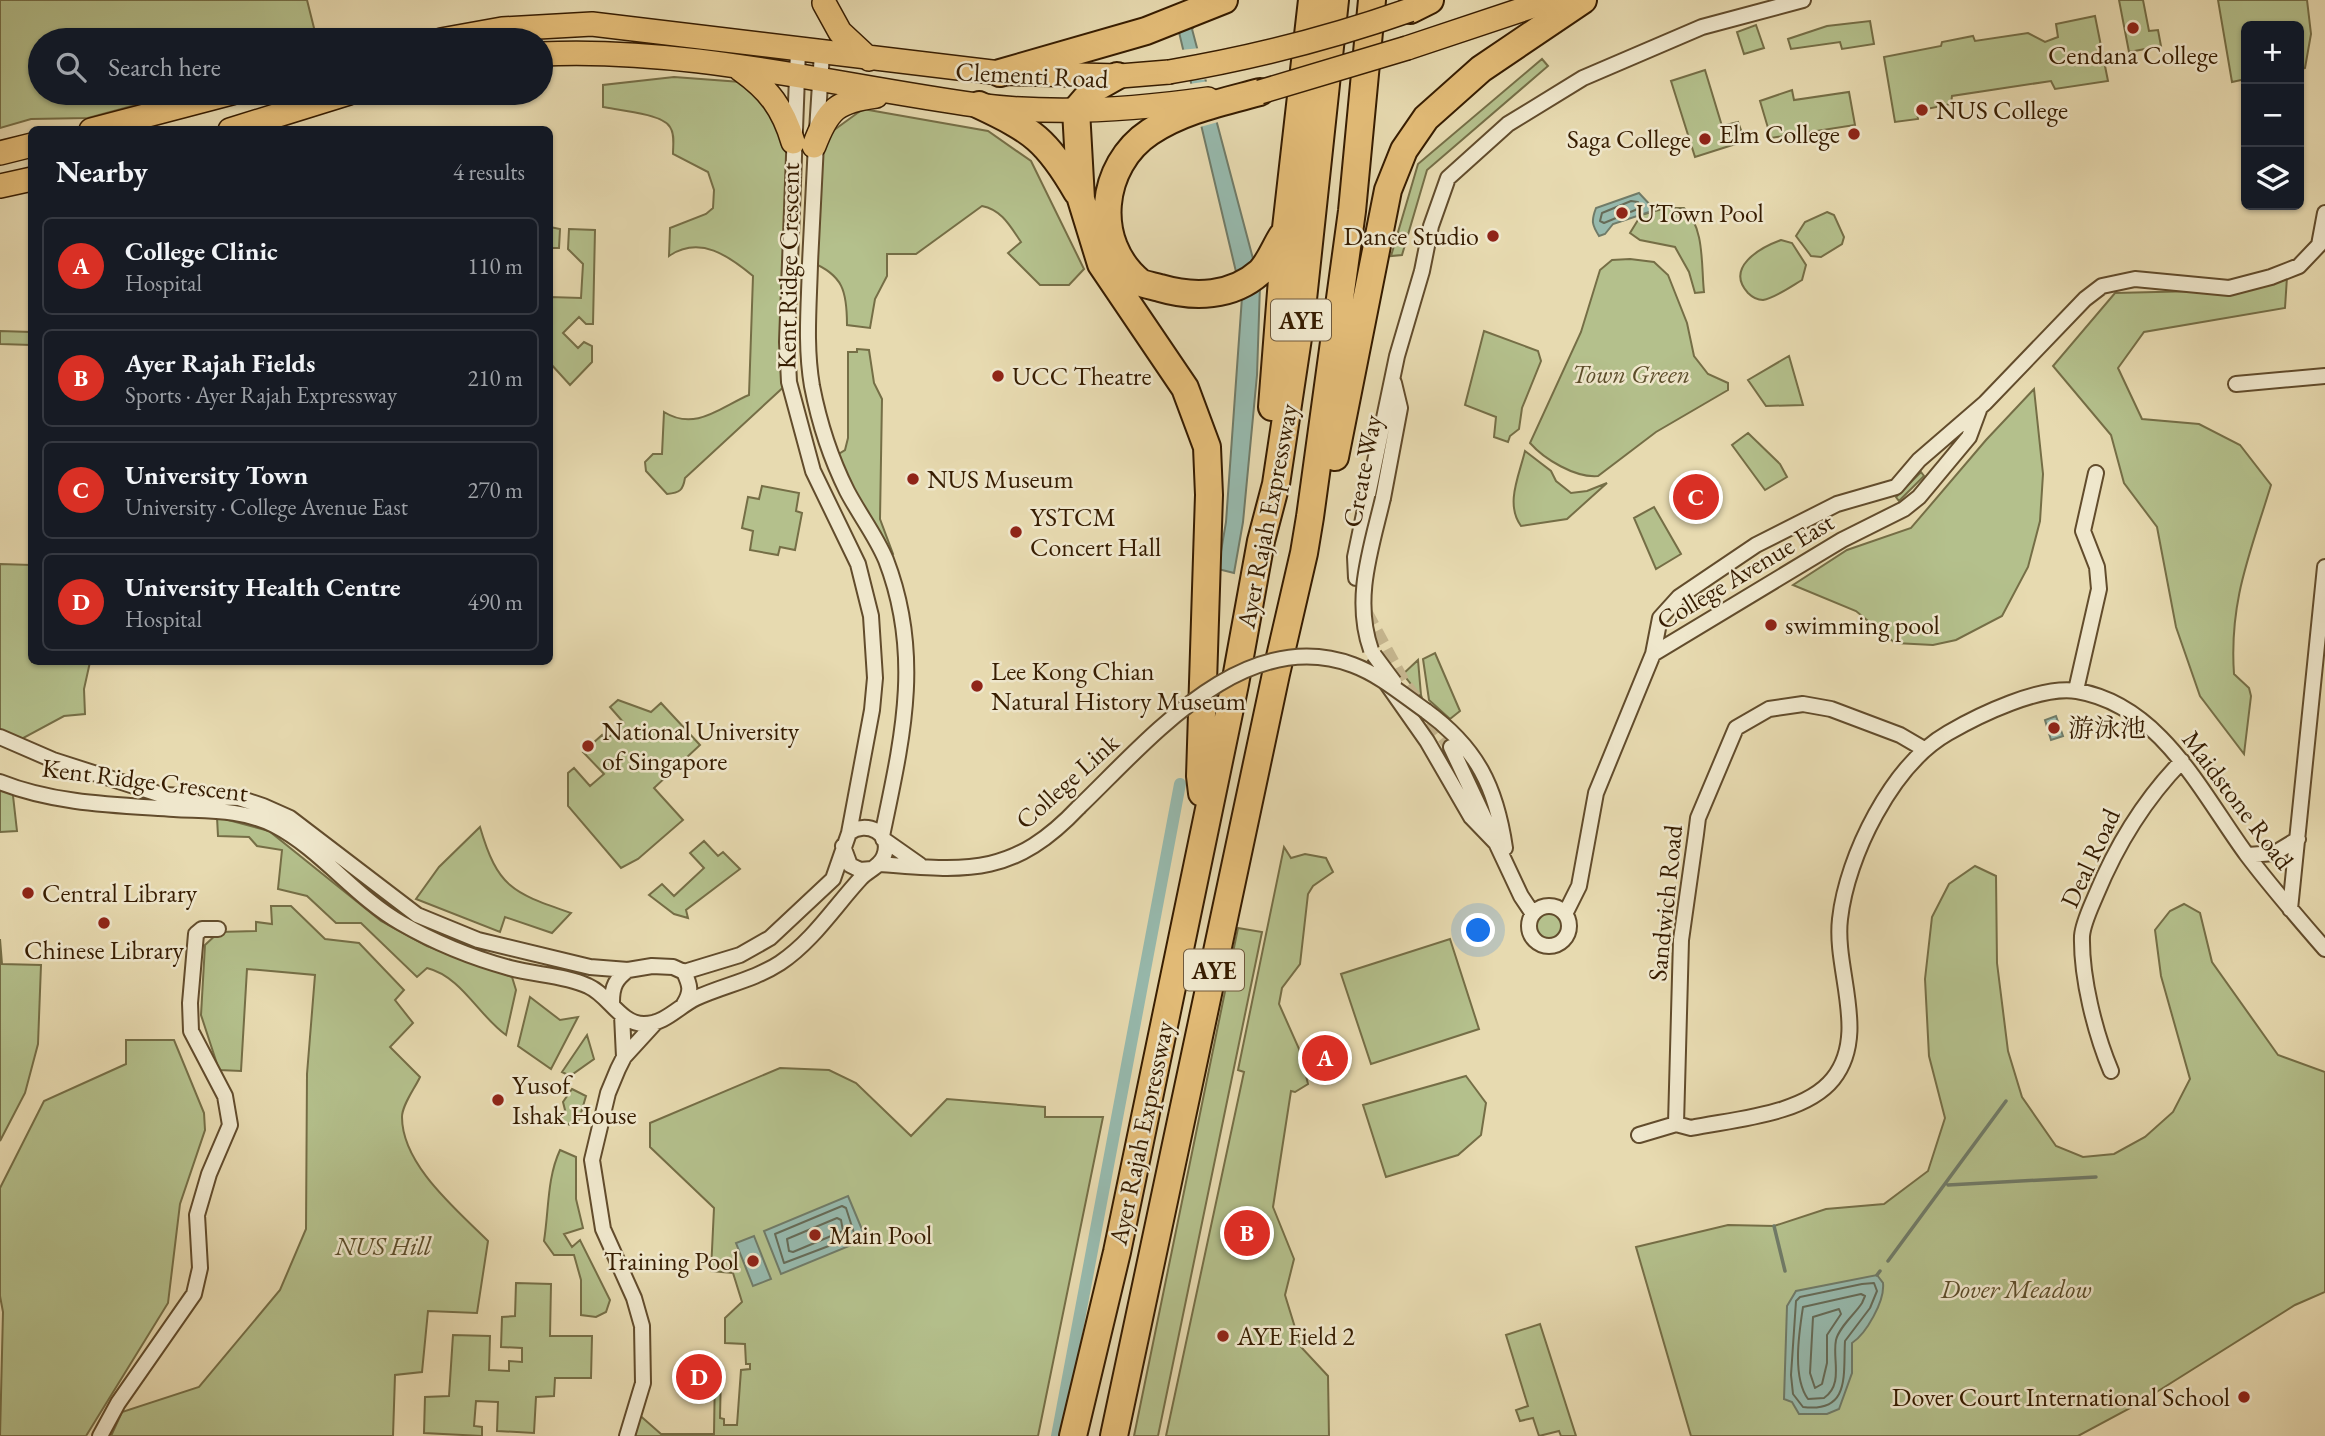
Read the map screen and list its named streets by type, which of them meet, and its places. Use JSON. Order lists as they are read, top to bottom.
{
  "streets": {
    "highway": ["AYE", "Ayer Rajah Expressway"],
    "main road": ["Clementi Road"],
    "street": [
      "Kent Ridge Crescent",
      "Create Way",
      "College Avenue East",
      "College Link",
      "Maidstone Road",
      "Deal Road",
      "Sandwich Road"
    ]
  },
  "crossings": [
    ["Clementi Road", "Kent Ridge Crescent"],
    ["Kent Ridge Crescent", "College Link"],
    ["Create Way", "College Link"],
    ["Maidstone Road", "Deal Road"]
  ],
  "parks": ["Town Green", "NUS Hill", "Dover Meadow"],
  "places": [
    "Cendana College",
    "NUS College",
    "Elm College",
    "Saga College",
    "UTown Pool",
    "Dance Studio",
    "UCC Theatre",
    "NUS Museum",
    "YSTCM Concert Hall",
    "swimming pool",
    "Lee Kong Chian Natural History Museum",
    "游泳池",
    "National University of Singapore",
    "Central Library",
    "Chinese Library",
    "Yusof Ishak House",
    "Main Pool",
    "Training Pool",
    "AYE Field 2",
    "Dover Court International School"
  ],
  "page": {
    "map_buttons": ["+", "−"],
    "search": "Search here",
    "heading": ["Nearby", "4 results"],
    "list": [
      {
        "mark": "A",
        "name": "College Clinic",
        "note": "Hospital",
        "value": "110 m"
      },
      {
        "mark": "B",
        "name": "Ayer Rajah Fields",
        "note": "Sports · Ayer Rajah Expressway",
        "value": "210 m"
      },
      {
        "mark": "C",
        "name": "University Town",
        "note": "University · College Avenue East",
        "value": "270 m"
      },
      {
        "mark": "D",
        "name": "University Health Centre",
        "note": "Hospital",
        "value": "490 m"
      }
    ],
    "pins": [
      "C",
      "A",
      "B",
      "D"
    ]
  }
}
